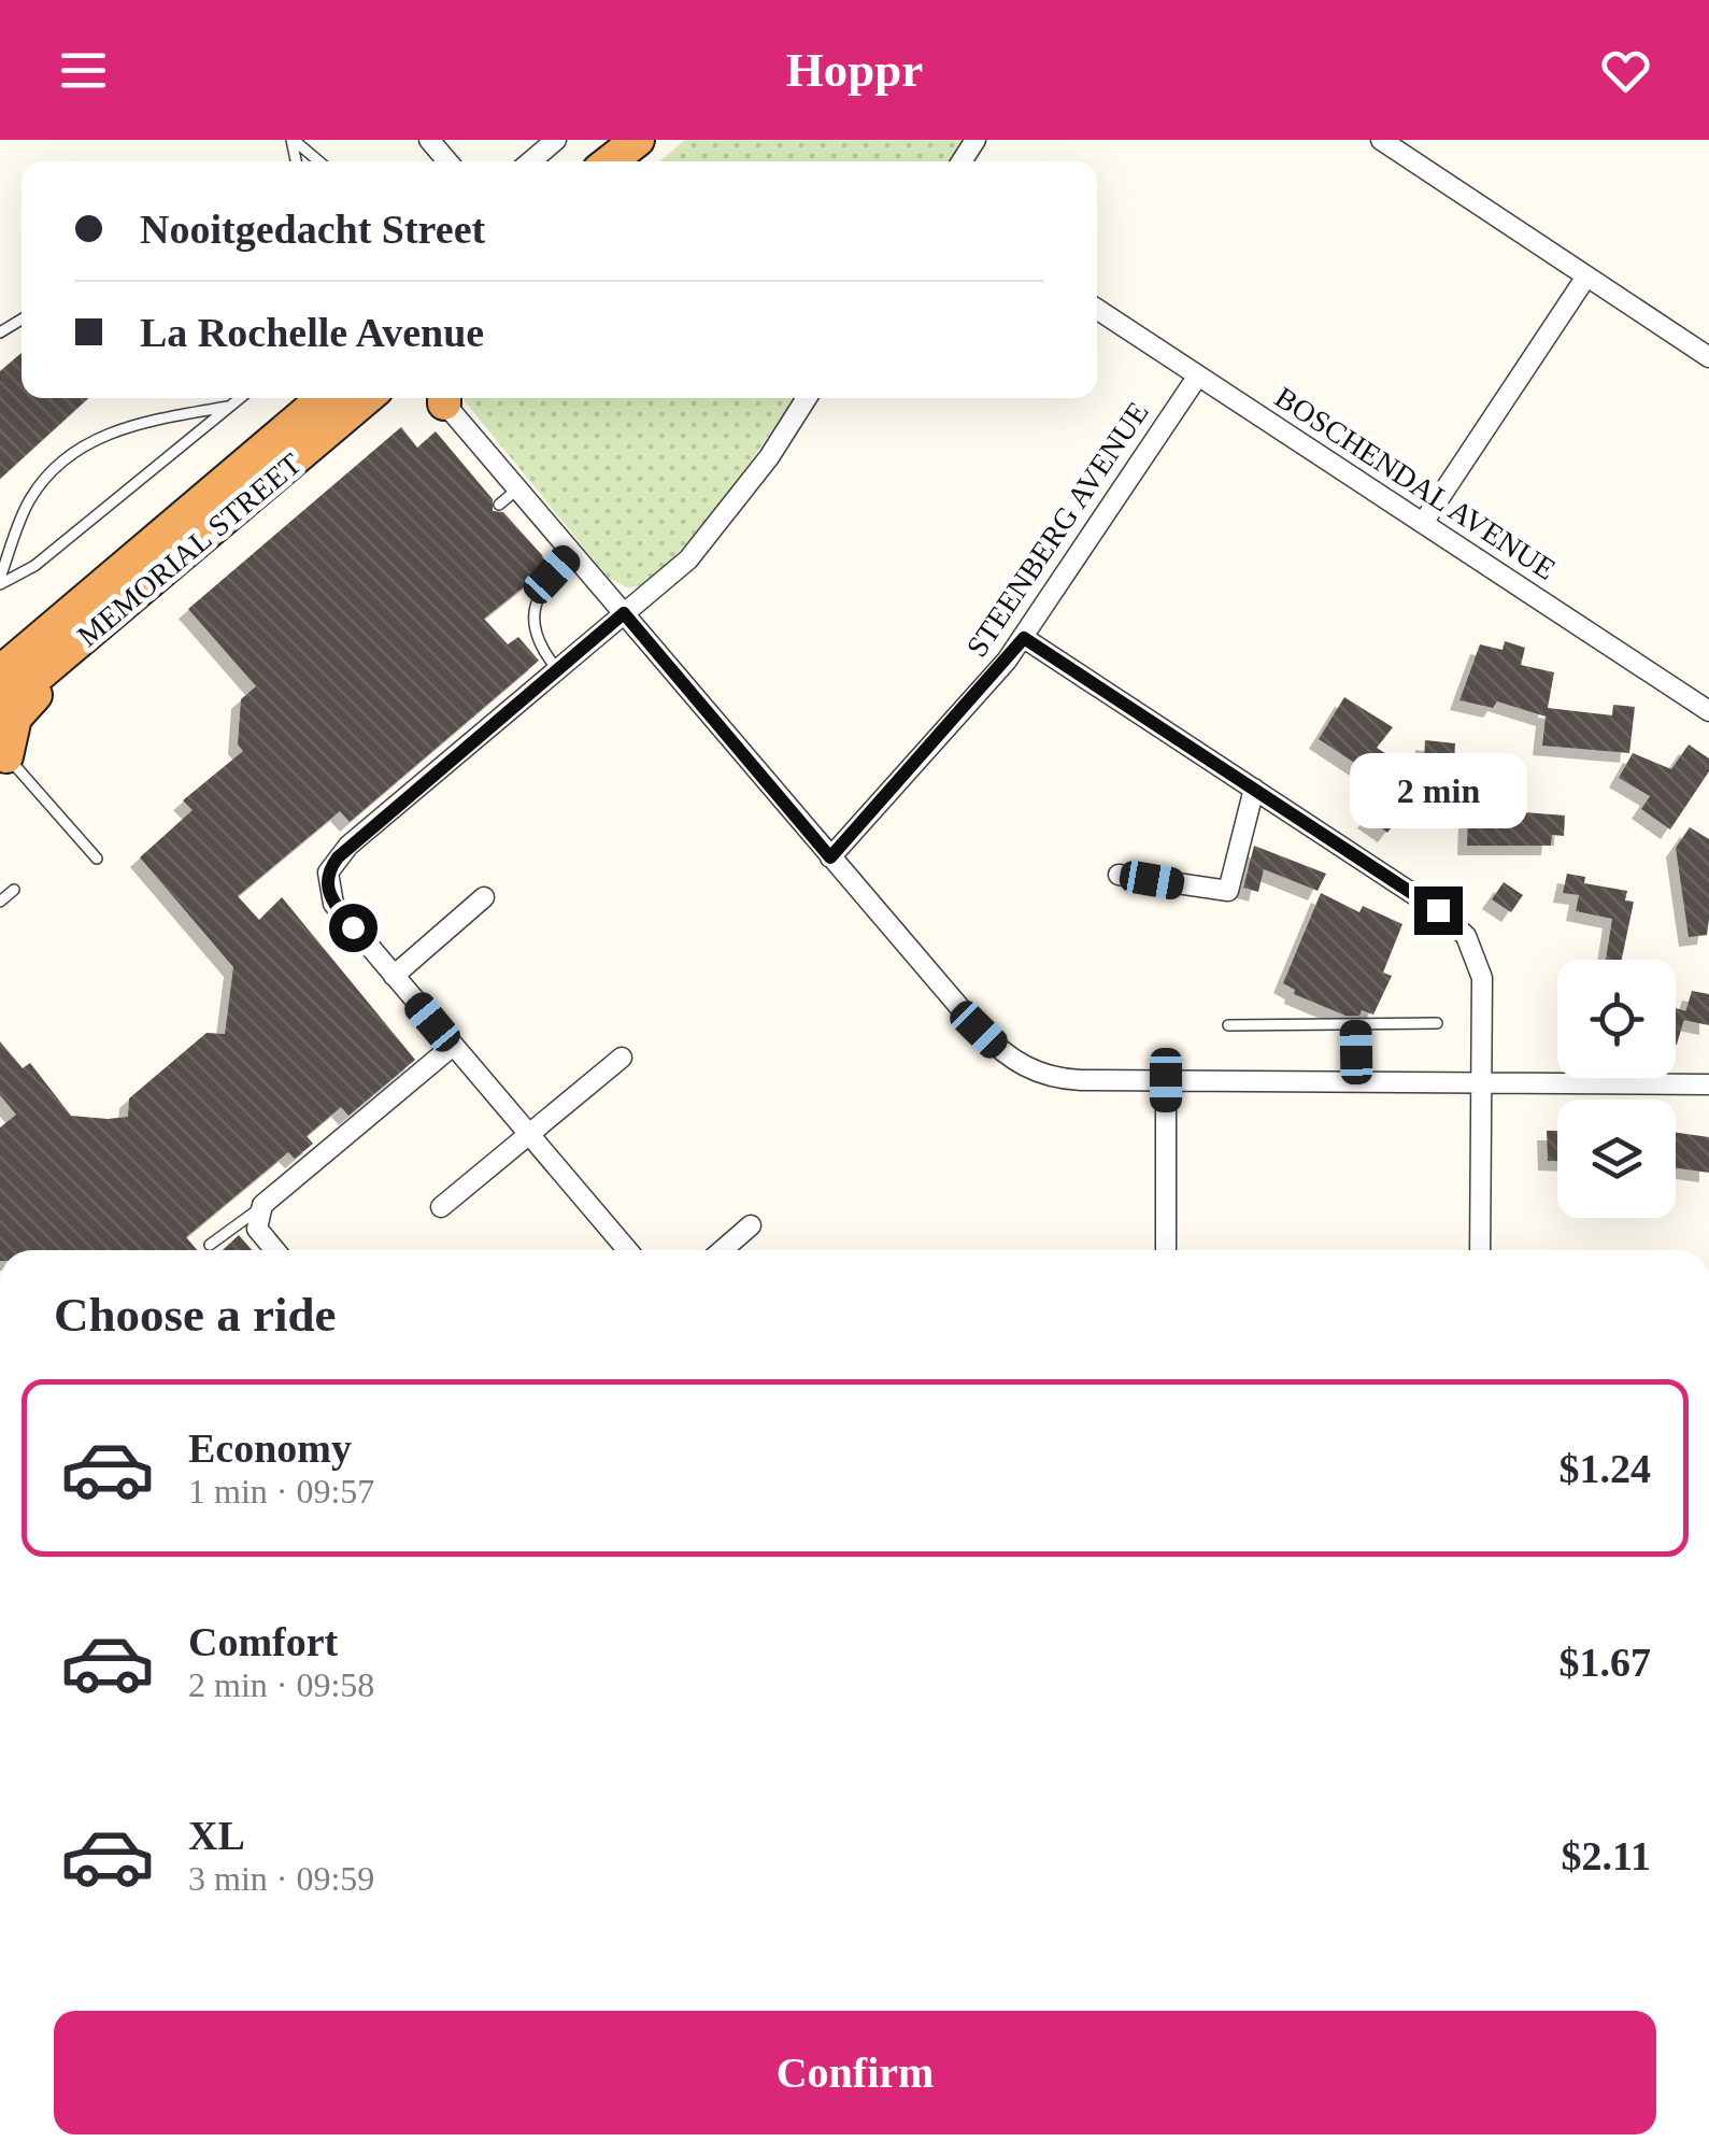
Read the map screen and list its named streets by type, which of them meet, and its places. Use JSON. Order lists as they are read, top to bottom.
{
  "streets": {
    "highway": ["MEMORIAL STREET"],
    "street": ["BOSCHENDAL AVENUE", "STEENBERG AVENUE"]
  },
  "crossings": [
    ["BOSCHENDAL AVENUE", "STEENBERG AVENUE"]
  ],
  "page": {
    "header": "Hoppr",
    "banner": ["Nooitgedacht Street", "La Rochelle Avenue"],
    "bubble": "2 min",
    "heading": "Choose a ride",
    "list": [
      {
        "name": "Economy",
        "note": "1 min · 09:57",
        "value": "$1.24"
      },
      {
        "name": "Comfort",
        "note": "2 min · 09:58",
        "value": "$1.67"
      },
      {
        "name": "XL",
        "note": "3 min · 09:59",
        "value": "$2.11"
      }
    ],
    "buttons": "Confirm"
  }
}
